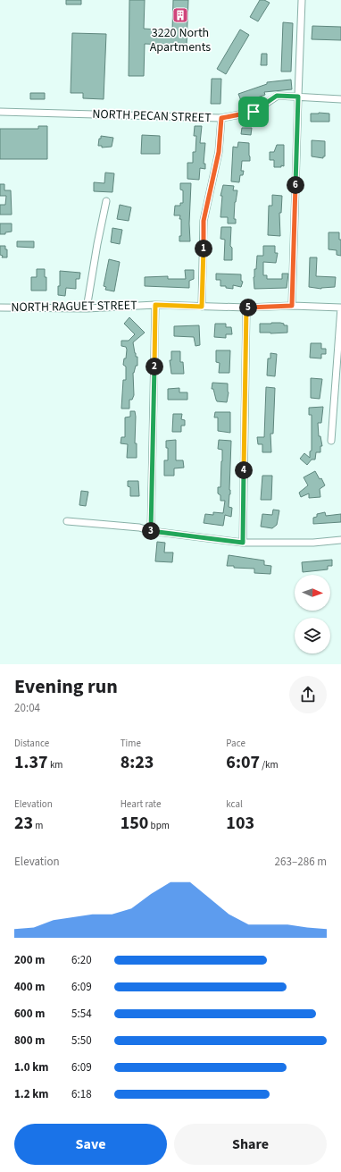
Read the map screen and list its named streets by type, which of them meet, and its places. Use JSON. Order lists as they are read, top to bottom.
{
  "streets": {
    "street": ["NORTH PECAN STREET", "NORTH RAGUET STREET"]
  },
  "places": {
    "building": ["3220 North Apartments"]
  },
  "north": "right",
  "page": {
    "pins": [
      "6",
      "1",
      "5",
      "2",
      "4",
      "3"
    ],
    "heading": ["Evening run", "20:04"],
    "stats": [
      ["Distance", "1.37 km"],
      ["Time", "8:23"],
      ["Pace", "6:07 /km"],
      ["Elevation", "23 m"],
      ["Heart rate", "150 bpm"],
      ["kcal", "103"]
    ],
    "chart": ["Elevation", "263–286 m"],
    "list": [
      {
        "name": "200 m",
        "note": "6:20"
      },
      {
        "name": "400 m",
        "note": "6:09"
      },
      {
        "name": "600 m",
        "note": "5:54"
      },
      {
        "name": "800 m",
        "note": "5:50"
      },
      {
        "name": "1.0 km",
        "note": "6:09"
      },
      {
        "name": "1.2 km",
        "note": "6:18"
      }
    ],
    "buttons": ["Save", "Share"]
  }
}
